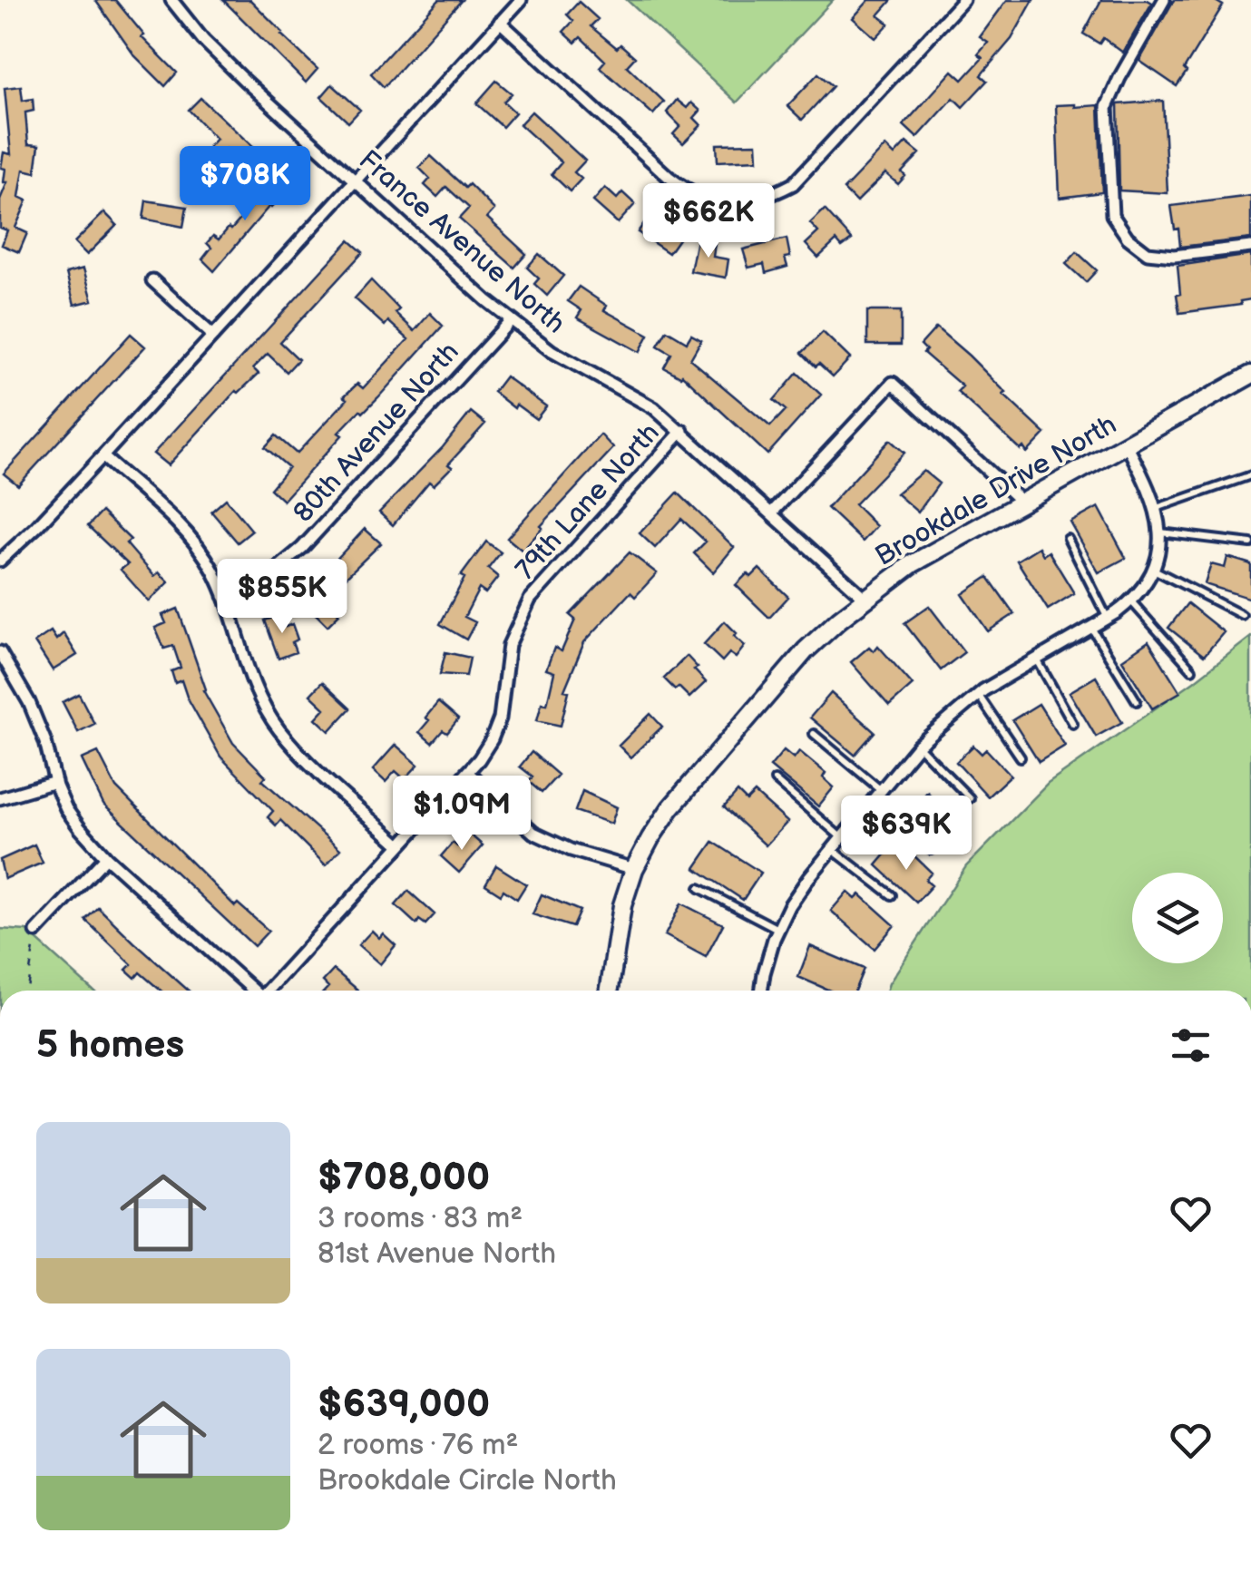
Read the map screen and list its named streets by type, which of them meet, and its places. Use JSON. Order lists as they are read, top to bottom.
{
  "streets": {
    "street": [
      "France Avenue North",
      "80th Avenue North",
      "Brookdale Drive North",
      "79th Lane North"
    ]
  },
  "crossings": [
    ["France Avenue North", "80th Avenue North"],
    ["France Avenue North", "Brookdale Drive North"],
    ["France Avenue North", "79th Lane North"]
  ],
  "page": {
    "price": [
      "$708K",
      "$662K",
      "$855K",
      "$1.09M",
      "$639K"
    ],
    "heading": "5 homes",
    "list": [
      {
        "name": "$708,000",
        "note": "3 rooms · 83 m² · 81st Avenue North"
      },
      {
        "name": "$639,000",
        "note": "2 rooms · 76 m² · Brookdale Circle North"
      }
    ]
  }
}
